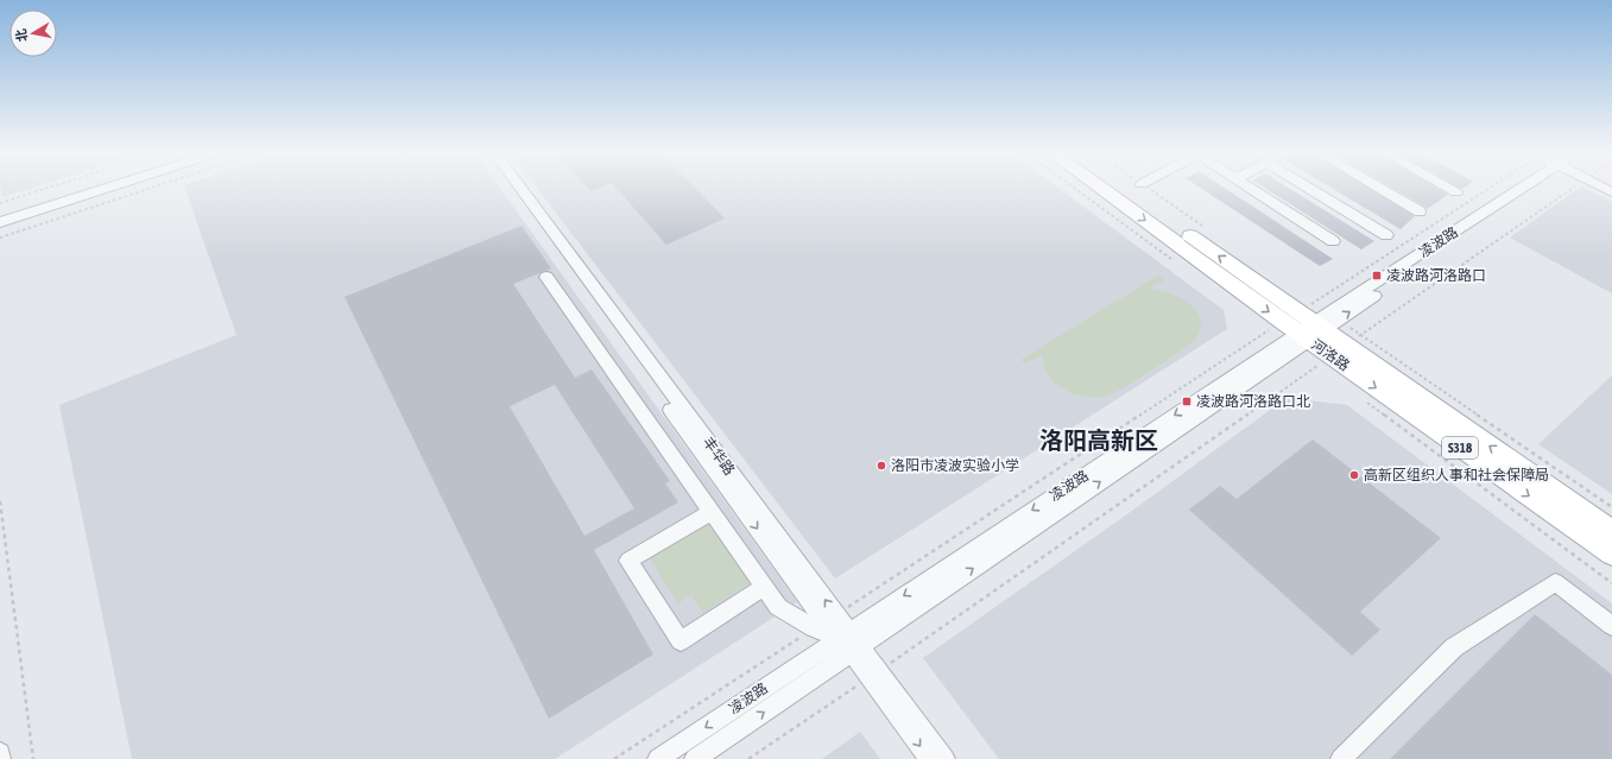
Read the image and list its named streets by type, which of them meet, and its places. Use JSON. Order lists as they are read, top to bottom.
{
  "streets": {
    "main road": ["河洛路", "S318"],
    "street": ["凌波路", "丰华路"]
  },
  "crossings": [
    ["凌波路", "河洛路"],
    ["凌波路", "丰华路"]
  ],
  "districts": ["洛阳高新区"],
  "places": {
    "transit": ["凌波路河洛路口", "凌波路河洛路口北"],
    "other": ["洛阳市凌波实验小学", "高新区组织人事和社会保障局"]
  },
  "north": "left"
}
